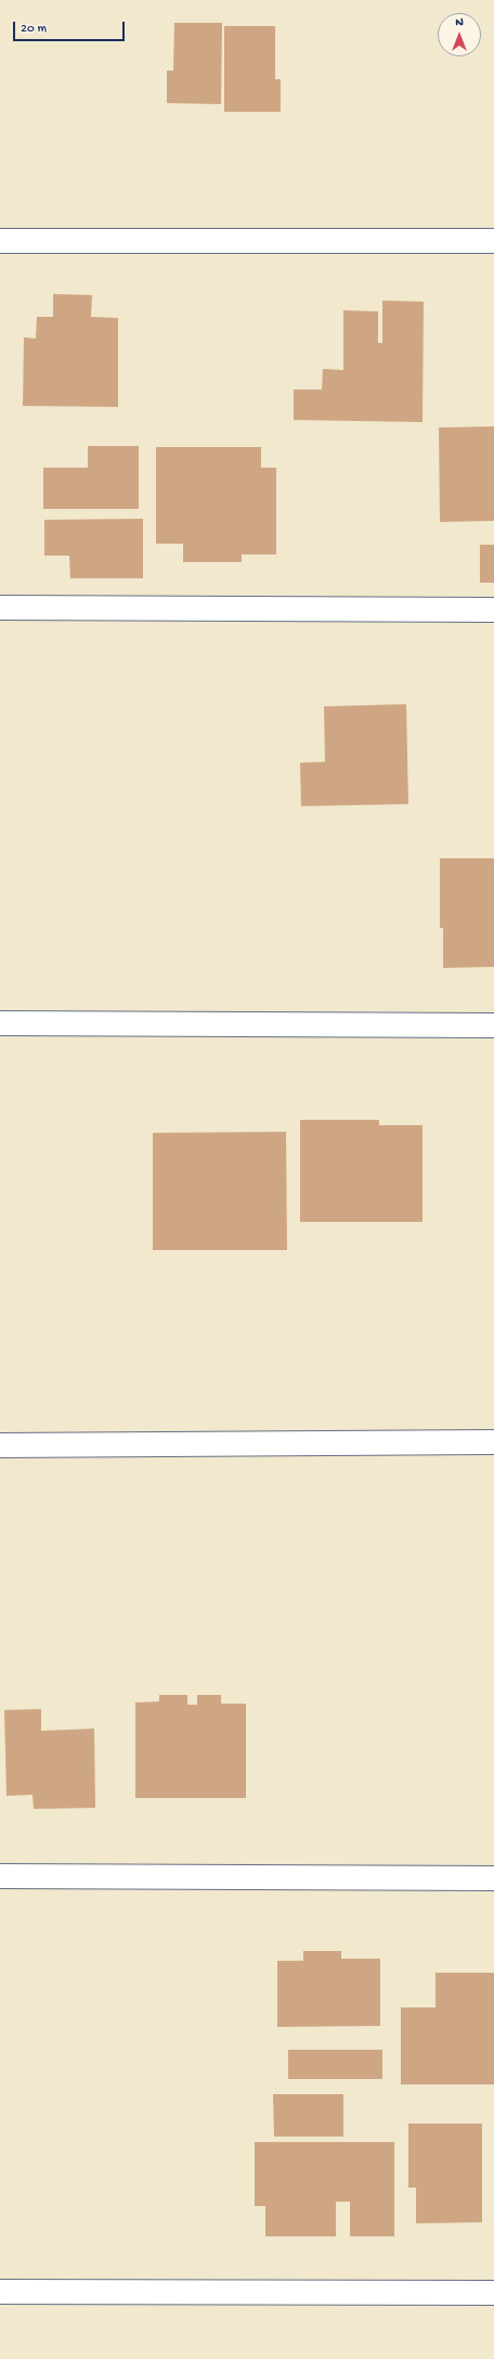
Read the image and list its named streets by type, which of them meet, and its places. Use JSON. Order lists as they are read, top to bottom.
{
  "scale_bar": "20 m",
  "north": "top"
}
